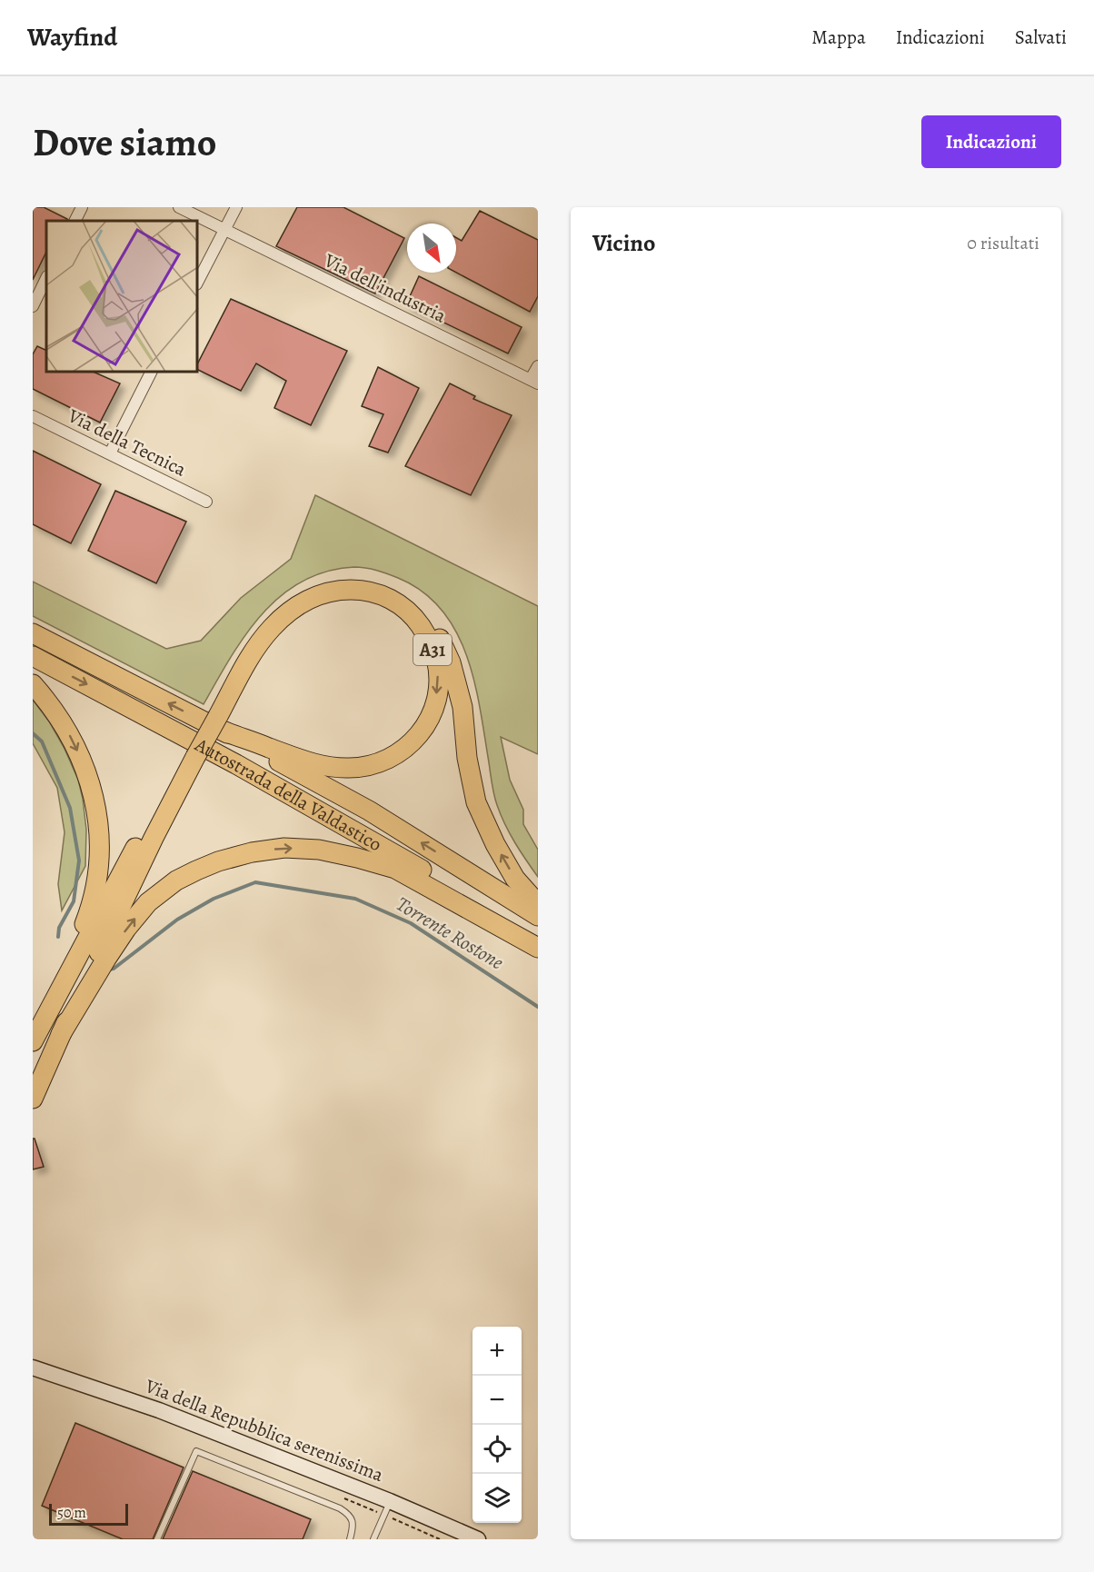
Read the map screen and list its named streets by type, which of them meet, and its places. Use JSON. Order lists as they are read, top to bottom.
{
  "streets": {
    "highway": ["A31", "Autostrada della Valdastico"],
    "street": ["Via dell'industria", "Via della Tecnica", "Via della Repubblica serenissima"]
  },
  "crossings": [
    ["A31", "Autostrada della Valdastico"]
  ],
  "water": ["Torrente Rostone"],
  "scale_bar": "50 m",
  "north": "bottom right",
  "page": {
    "header": "Wayfind",
    "nav": ["Mappa", "Indicazioni", "Salvati"],
    "buttons": "Indicazioni",
    "title": "Dove siamo",
    "heading": ["Vicino", "0 risultati"],
    "map_buttons": ["+", "−"],
    "scale": "50 m"
  }
}
